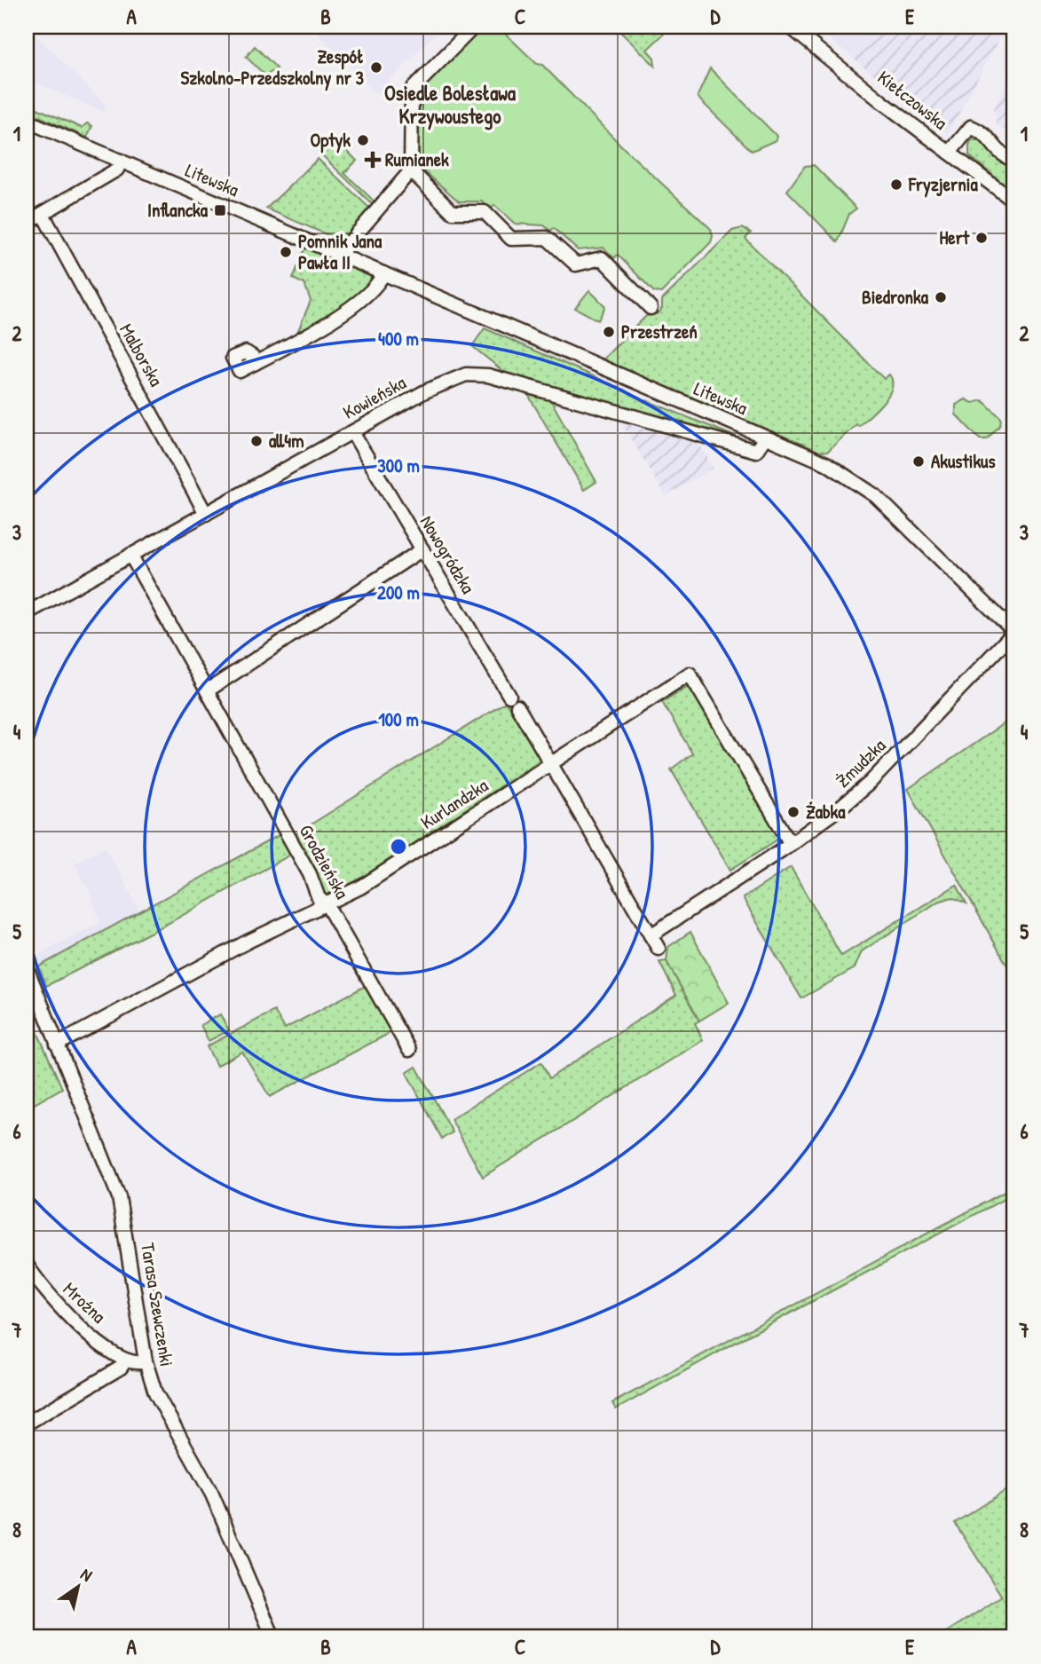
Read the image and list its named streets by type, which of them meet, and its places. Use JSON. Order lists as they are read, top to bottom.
{
  "streets": {
    "street": [
      "Kiełczowska",
      "Litewska",
      "Malborska",
      "Kowieńska",
      "Nowogródzka",
      "Żmudzka",
      "Kurlandzka",
      "Grodzieńska",
      "Mroźna",
      "Tarasa Szewczenki"
    ]
  },
  "crossings": [
    ["Litewska", "Kowieńska"],
    ["Litewska", "Żmudzka"],
    ["Malborska", "Kowieńska"],
    ["Kowieńska", "Nowogródzka"],
    ["Kowieńska", "Grodzieńska"],
    ["Żmudzka", "Kurlandzka"],
    ["Kurlandzka", "Grodzieńska"],
    ["Kurlandzka", "Tarasa Szewczenki"]
  ],
  "districts": ["Osiedle Bolesława Krzywoustego"],
  "places": {
    "other": [
      "Zespół Szkolno-Przedszkolny nr 3",
      "Optyk",
      "Fryzjernia",
      "Hert",
      "Pomnik Jana Pawła II",
      "Biedronka",
      "Przestrzeń",
      "all4m",
      "Akustikus",
      "Żabka"
    ],
    "health": ["Rumianek"],
    "transit": ["Inflancka"]
  },
  "north": "top right",
  "grid": {
    "columns": [
      "A",
      "B",
      "C",
      "D",
      "E"
    ],
    "rows": [
      "1",
      "2",
      "3",
      "4",
      "5",
      "6",
      "7",
      "8"
    ]
  },
  "rings": [
    "400 m",
    "300 m",
    "200 m",
    "100 m"
  ]
}
